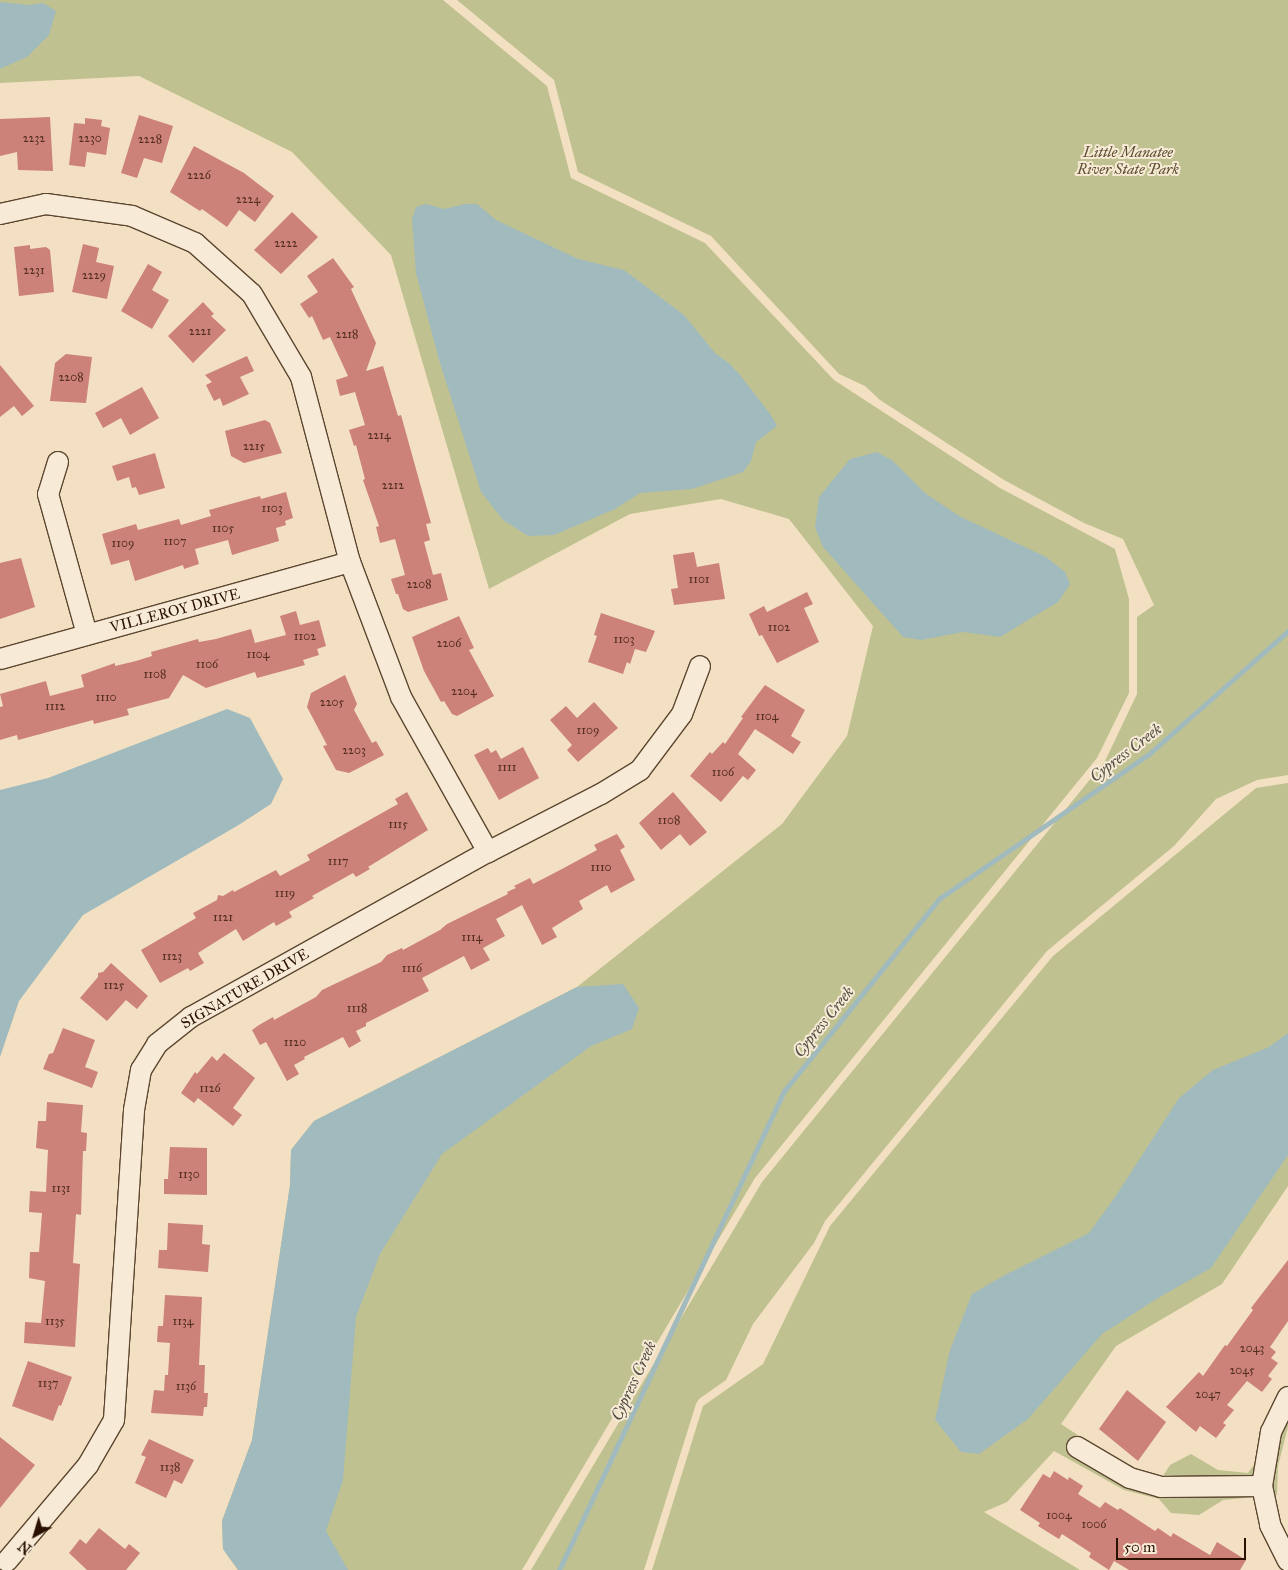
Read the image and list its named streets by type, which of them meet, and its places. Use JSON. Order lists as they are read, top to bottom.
{
  "streets": {
    "street": ["VILLEROY DRIVE", "SIGNATURE DRIVE"]
  },
  "water": ["Cypress Creek"],
  "parks": ["Little Manatee River State Park"],
  "house_numbers": [
    "2232",
    "2230",
    "2228",
    "2226",
    "2224",
    "2222",
    "2231",
    "2229",
    "2221",
    "2218",
    "2208",
    "2214",
    "2215",
    "2212",
    "1103",
    "1105",
    "1107",
    "1109",
    "1101",
    "2208",
    "1102",
    "1102",
    "1103",
    "2206",
    "1104",
    "1106",
    "1108",
    "2204",
    "1110",
    "2205",
    "1112",
    "1104",
    "1109",
    "2203",
    "1111",
    "1106",
    "1108",
    "1115",
    "1117",
    "1110",
    "1119",
    "1121",
    "1114",
    "1123",
    "1116",
    "1125",
    "1118",
    "1120",
    "1126",
    "1130",
    "1131",
    "1135",
    "1134",
    "2043",
    "2045",
    "1137",
    "1136",
    "2047",
    "1138",
    "1004",
    "1006"
  ],
  "scale_bar": "50 m",
  "north": "bottom left"
}
